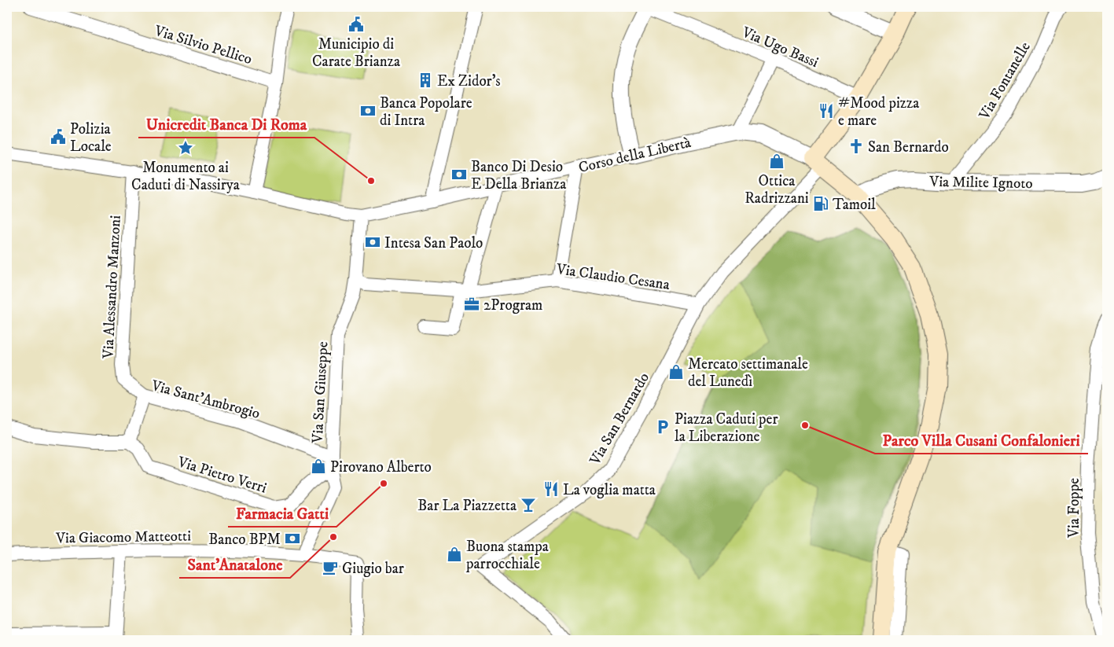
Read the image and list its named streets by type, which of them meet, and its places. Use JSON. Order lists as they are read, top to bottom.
{
  "streets": {
    "street": [
      "Via Silvio Pellico",
      "Via Ugo Bassi",
      "Via Fontanelle",
      "Corso della Libertà",
      "Via Milite Ignoto",
      "Via Claudio Cesana",
      "Via Alessandro Manzoni",
      "Via San Giuseppe",
      "Via Sant'Ambrogio",
      "Via San Bernardo",
      "Via Pietro Verri",
      "Via Foppe",
      "Via Giacomo Matteotti"
    ]
  },
  "crossings": [
    ["Via Fontanelle", "Via Milite Ignoto"],
    ["Corso della Libertà", "Via Alessandro Manzoni"],
    ["Corso della Libertà", "Via San Giuseppe"],
    ["Corso della Libertà", "Via San Bernardo"],
    ["Via Claudio Cesana", "Via San Giuseppe"],
    ["Via Claudio Cesana", "Via San Bernardo"],
    ["Via Alessandro Manzoni", "Via Sant'Ambrogio"],
    ["Via San Giuseppe", "Via Sant'Ambrogio"],
    ["Via San Giuseppe", "Via Pietro Verri"],
    ["Via San Giuseppe", "Via Giacomo Matteotti"],
    ["Via Sant'Ambrogio", "Via Pietro Verri"]
  ],
  "places": {
    "public building": ["Municipio di Carate Brianza", "Polizia Locale"],
    "building": ["Ex Zidor's"],
    "bank": [
      "Banca Popolare di Intra",
      "Banco Di Desio E Della Brianza",
      "Intesa San Paolo",
      "Banco BPM"
    ],
    "restaurant": ["#Mood pizza e mare", "La voglia matta"],
    "church": ["San Bernardo"],
    "place": ["Monumento ai Caduti di Nassirya"],
    "shop": [
      "Ottica Radrizzani",
      "Mercato settimanale del Lunedì",
      "Pirovano Alberto",
      "Buona stampa parrocchiale"
    ],
    "other": [
      "Unicredit Banca Di Roma",
      "Parco Villa Cusani Confalonieri",
      "Farmacia Gatti",
      "Sant'Anatalone"
    ],
    "fuel station": ["Tamoil"],
    "office": ["2Program"],
    "parking": ["Piazza Caduti per la Liberazione"],
    "bar": ["Bar La Piazzetta"],
    "cafe": ["Giugio bar"]
  }
}
